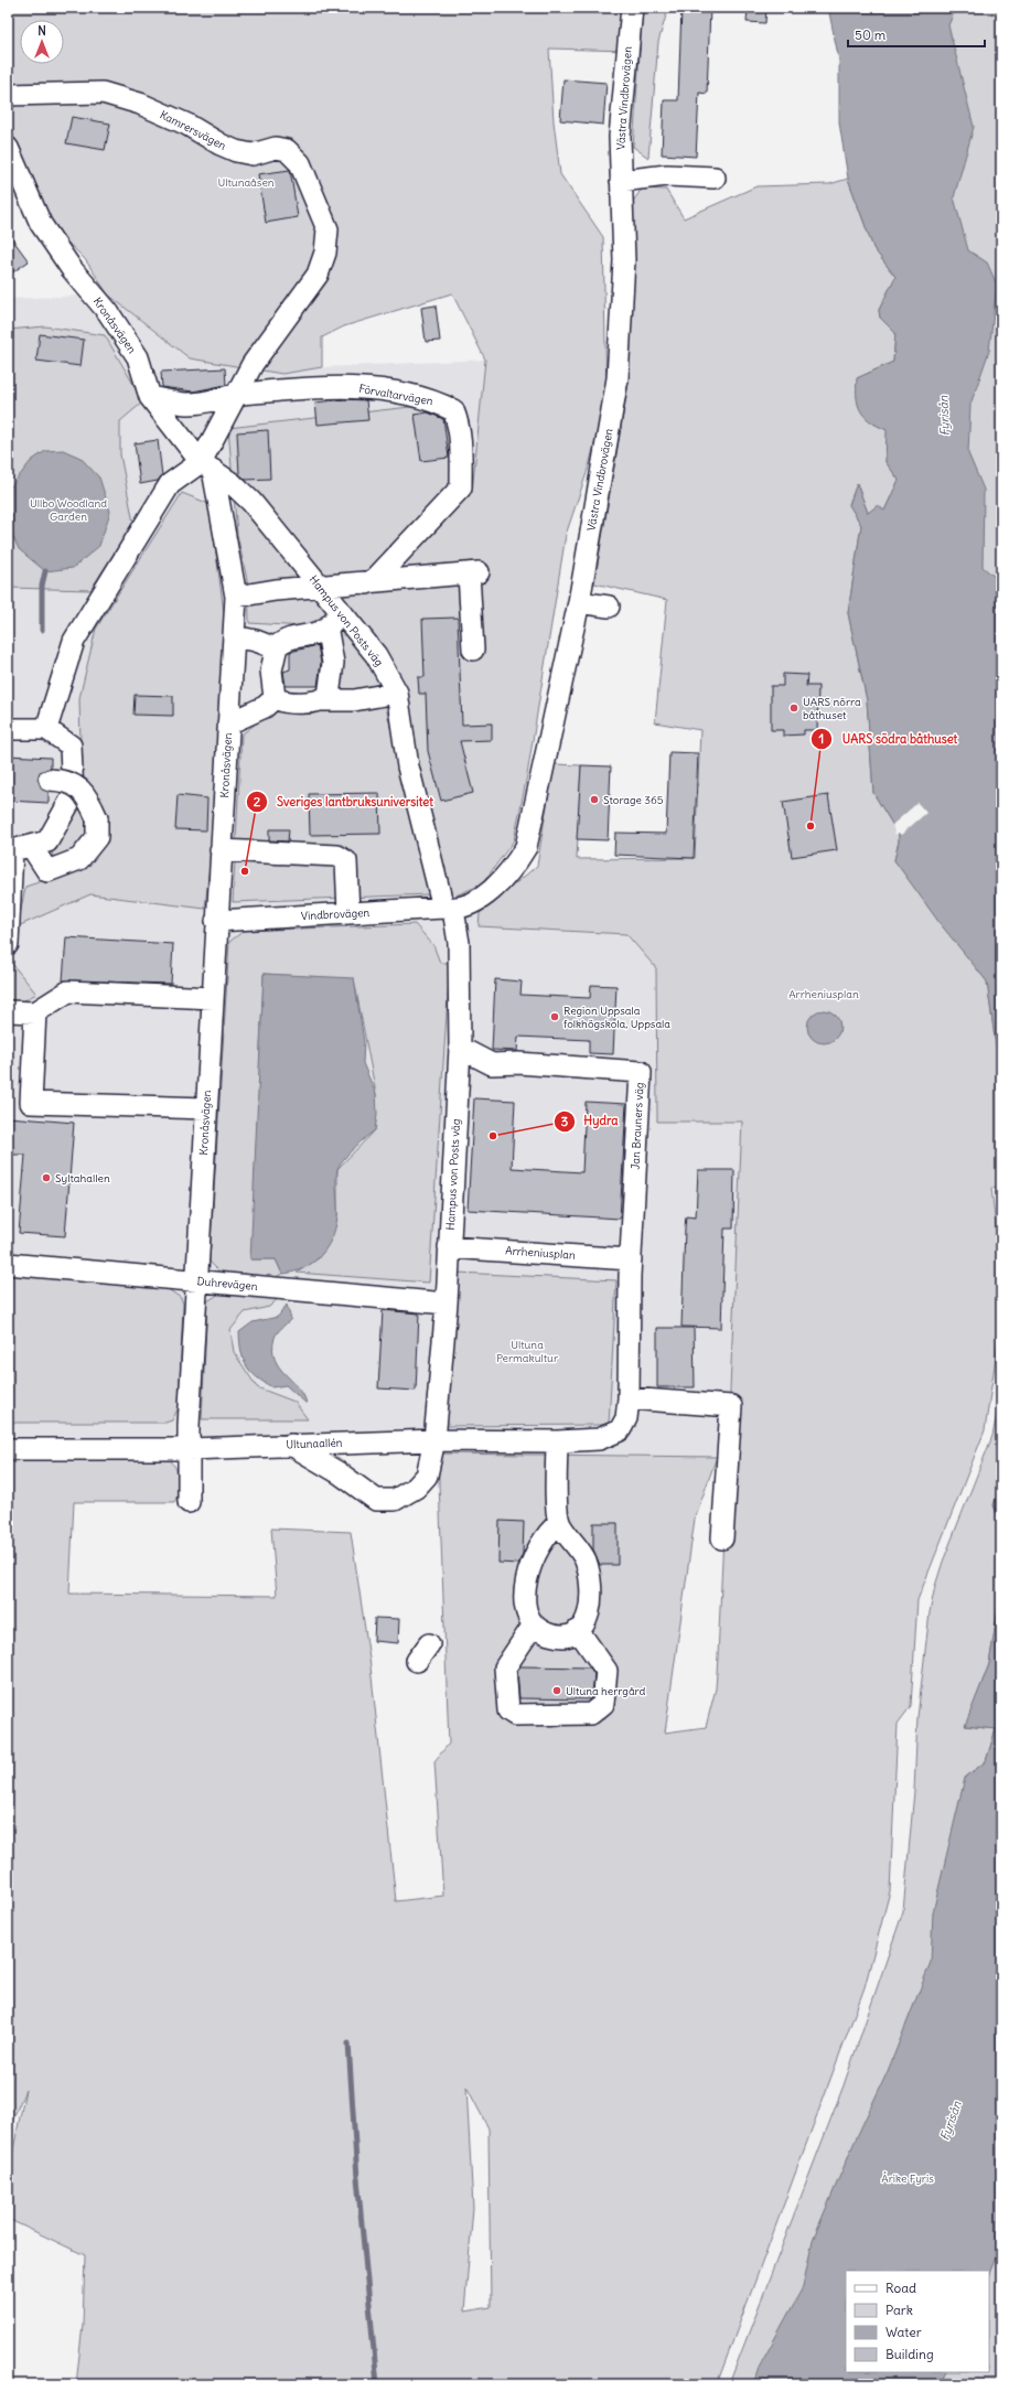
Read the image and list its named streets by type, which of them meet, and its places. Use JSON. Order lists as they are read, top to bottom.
{
  "streets": {
    "street": [
      "Västra Vindbrovägen",
      "Kamrersvägen",
      "Kronåsvägen",
      "Förvaltarvägen",
      "Hampus von Posts väg",
      "Vindbrovägen",
      "Jan Brauners väg",
      "Arrheniusplan",
      "Duhrevägen",
      "Ultunaallén"
    ]
  },
  "crossings": [
    ["Västra Vindbrovägen", "Hampus von Posts väg"],
    ["Västra Vindbrovägen", "Vindbrovägen"],
    ["Kamrersvägen", "Kronåsvägen"],
    ["Kamrersvägen", "Förvaltarvägen"],
    ["Kamrersvägen", "Hampus von Posts väg"],
    ["Kronåsvägen", "Förvaltarvägen"],
    ["Kronåsvägen", "Hampus von Posts väg"],
    ["Kronåsvägen", "Vindbrovägen"],
    ["Kronåsvägen", "Duhrevägen"],
    ["Kronåsvägen", "Ultunaallén"],
    ["Hampus von Posts väg", "Vindbrovägen"],
    ["Hampus von Posts väg", "Jan Brauners väg"],
    ["Hampus von Posts väg", "Arrheniusplan"],
    ["Hampus von Posts väg", "Duhrevägen"],
    ["Hampus von Posts väg", "Ultunaallén"],
    ["Jan Brauners väg", "Arrheniusplan"]
  ],
  "water": ["Fyrisån"],
  "parks": [
    "Ultunaåsen",
    "Ullbo Woodland Garden",
    "Arrheniusplan",
    "Ultuna Permakultur",
    "Årike Fyris"
  ],
  "places": [
    "UARS nörra båthuset",
    "Storage 365",
    "UARS södra båthuset",
    "Sveriges lantbruksuniversitet",
    "Region Uppsala folkhögskola, Uppsala",
    "Hydra",
    "Syltahallen",
    "Ultuna herrgård"
  ],
  "legend": [
    "Road",
    "Park",
    "Water",
    "Building"
  ],
  "scale_bar": "50 m",
  "north": "top"
}
